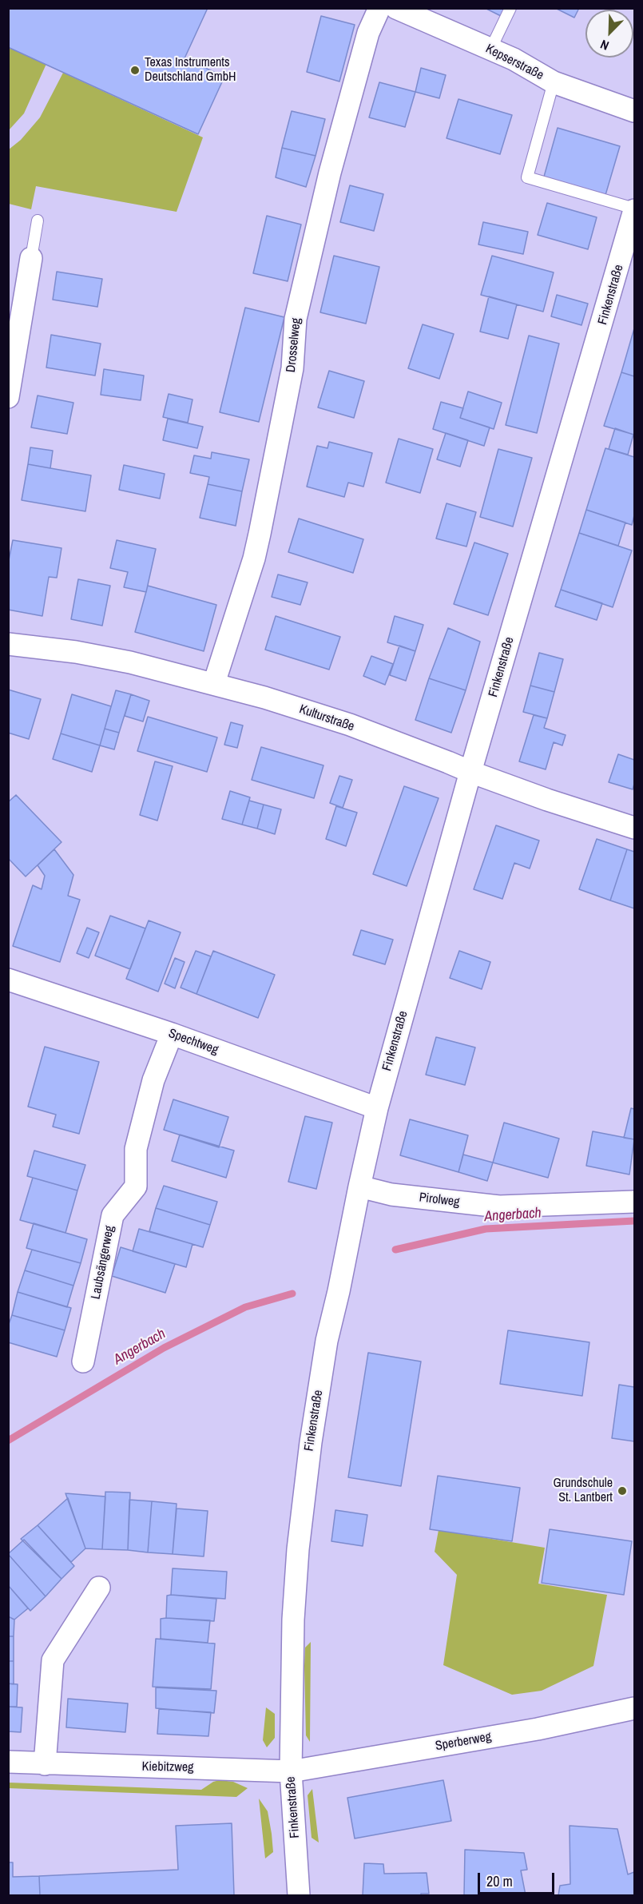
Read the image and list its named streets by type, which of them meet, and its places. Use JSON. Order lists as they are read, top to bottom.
{
  "streets": {
    "street": [
      "Kepserstraße",
      "Finkenstraße",
      "Drosselweg",
      "Kulturstraße",
      "Spechtweg",
      "Pirolweg",
      "Laubsängerweg",
      "Sperberweg",
      "Kiebitzweg"
    ]
  },
  "crossings": [
    ["Finkenstraße", "Kulturstraße"],
    ["Finkenstraße", "Spechtweg"],
    ["Finkenstraße", "Pirolweg"],
    ["Finkenstraße", "Sperberweg"],
    ["Finkenstraße", "Kiebitzweg"],
    ["Drosselweg", "Kulturstraße"],
    ["Spechtweg", "Laubsängerweg"],
    ["Sperberweg", "Kiebitzweg"]
  ],
  "water": ["Angerbach"],
  "places": ["Texas Instruments Deutschland GmbH", "Grundschule St. Lantbert"],
  "scale_bar": "20 m",
  "north": "bottom left"
}
